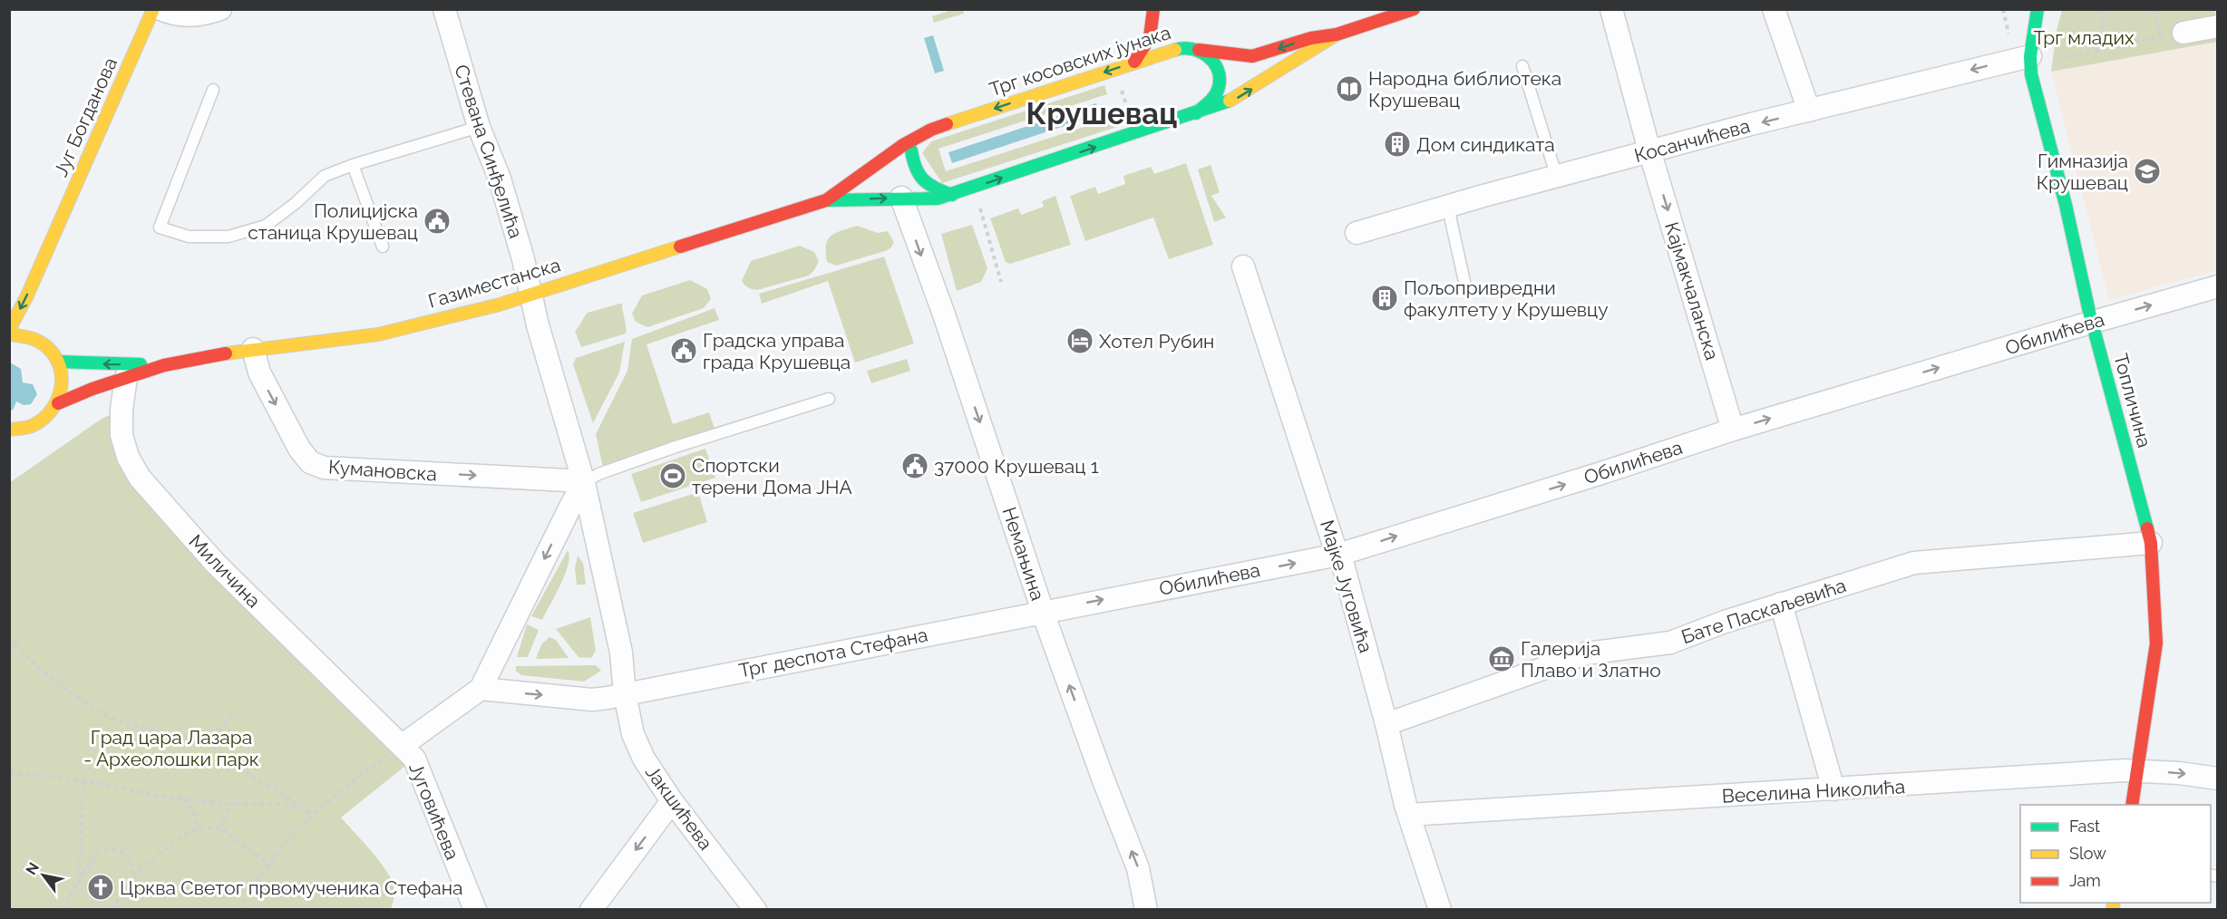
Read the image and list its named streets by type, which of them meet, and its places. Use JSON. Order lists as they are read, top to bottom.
{
  "streets": {
    "main road": [
      "Трг косовских јунака",
      "Југ Богданова",
      "Газиместанска",
      "Топличина"
    ],
    "street": [
      "Косанчићева",
      "Стевана Синђелића",
      "Кајмакчаланска",
      "Обилићева",
      "Кумановска",
      "Немањина",
      "Миличина",
      "Мајке Југовића",
      "Бате Паскаљевића",
      "Трг деспота Стефана",
      "Веселина Николића",
      "Јакшићева",
      "Југовићева"
    ]
  },
  "crossings": [
    ["Трг косовских јунака", "Газиместанска"],
    ["Трг косовских јунака", "Немањина"],
    ["Косанчићева", "Кајмакчаланска"],
    ["Косанчићева", "Топличина"],
    ["Стевана Синђелића", "Газиместанска"],
    ["Газиместанска", "Кумановска"],
    ["Газиместанска", "Миличина"],
    ["Кајмакчаланска", "Обилићева"],
    ["Обилићева", "Топличина"],
    ["Обилићева", "Немањина"],
    ["Обилићева", "Мајке Југовића"],
    ["Обилићева", "Трг деспота Стефана"],
    ["Топличина", "Бате Паскаљевића"],
    ["Топличина", "Веселина Николића"],
    ["Немањина", "Трг деспота Стефана"],
    ["Миличина", "Југовићева"],
    ["Мајке Југовића", "Бате Паскаљевића"],
    ["Мајке Југовића", "Веселина Николића"],
    ["Трг деспота Стефана", "Јакшићева"]
  ],
  "one_way": [
    "Косанчићева",
    "Кајмакчаланска",
    "Обилићева",
    "Кумановска"
  ],
  "districts": ["Крушевац"],
  "parks": ["Трг младих", "Град цара Лазара - Археолошки парк"],
  "places": {
    "library": ["Народна библиотека Крушевац"],
    "building": ["Дом синдиката", "Пољопривредни факултету у Крушевцу"],
    "school or university": ["Гимназија Крушевац"],
    "public building": ["Полицијска станица Крушевац", "Градска управа града Крушевца", "37000 Крушевац 1"],
    "hotel": ["Хотел Рубин"],
    "sports": ["Спортски терени Дома ЈНА"],
    "museum": ["Галерија Плаво и Златно"],
    "church": ["Црква Светог првомученика Стефана"]
  },
  "legend": ["Fast", "Slow", "Jam"],
  "north": "top left"
}
